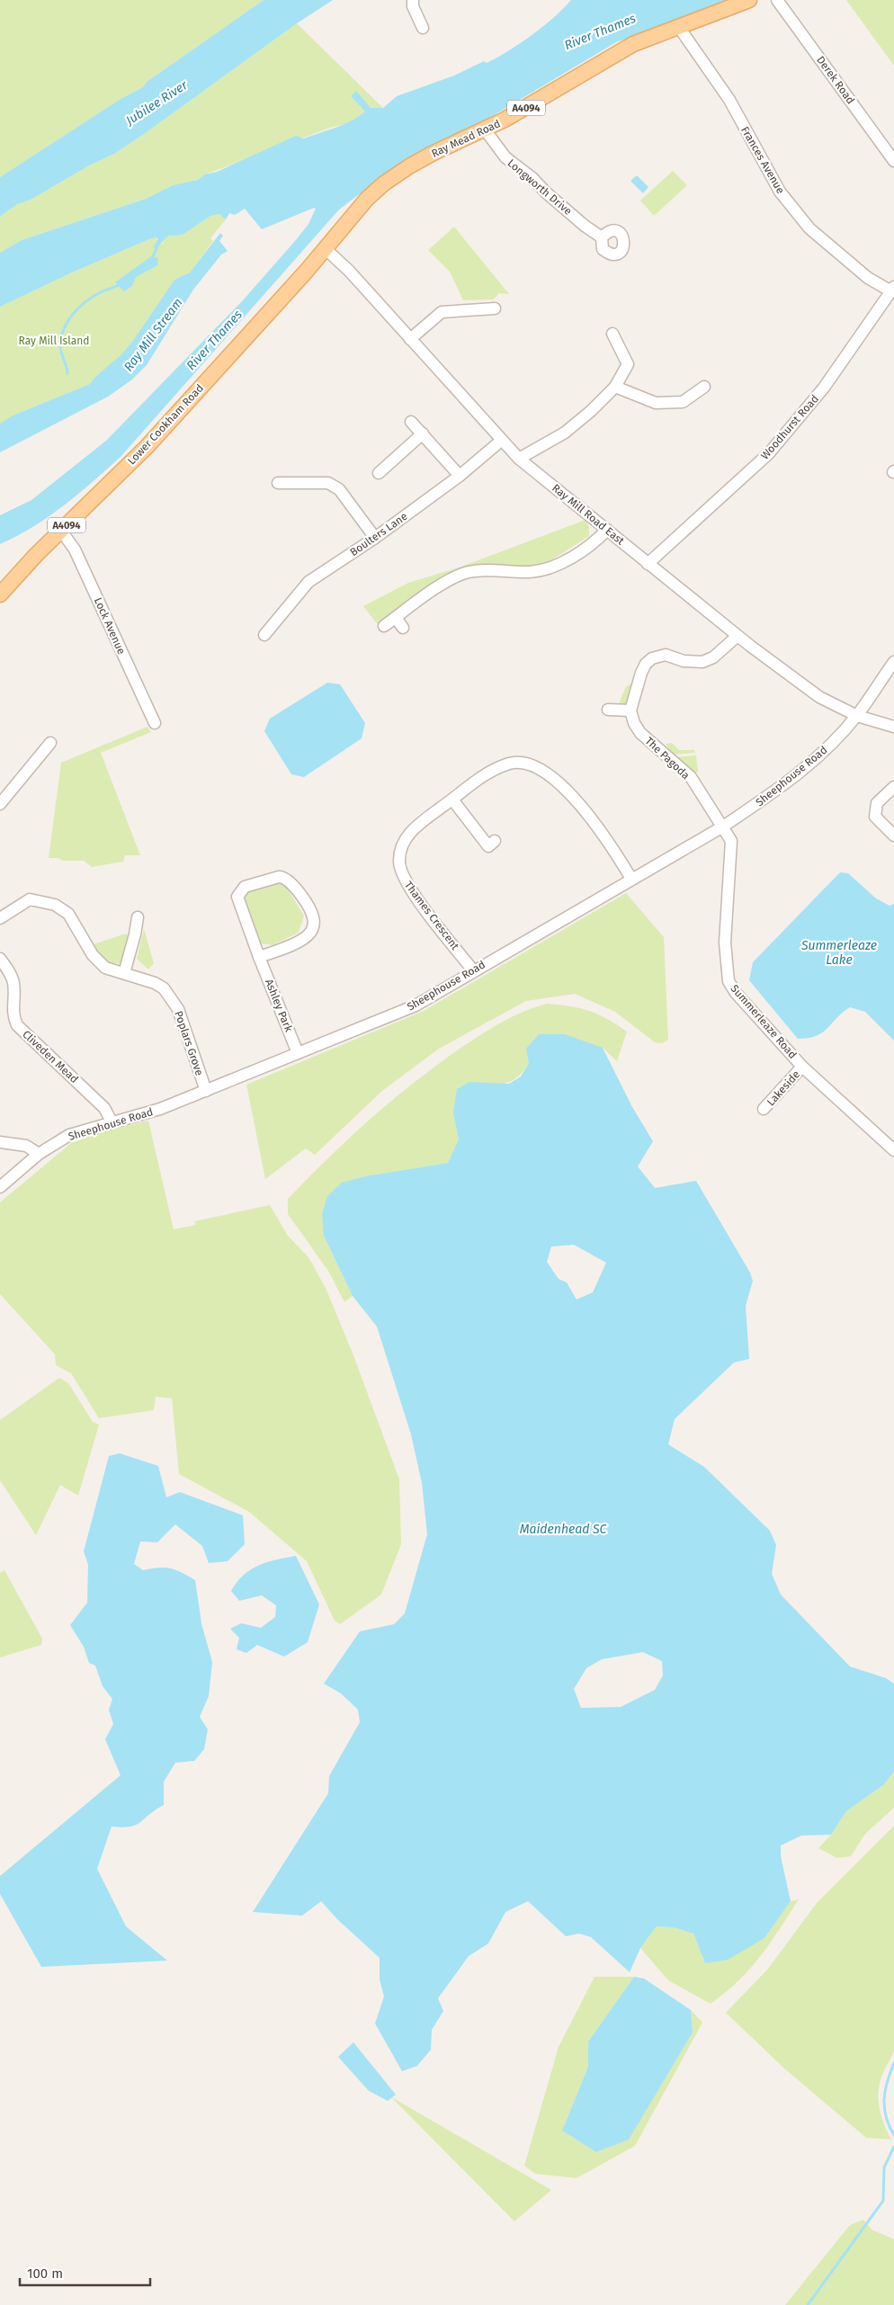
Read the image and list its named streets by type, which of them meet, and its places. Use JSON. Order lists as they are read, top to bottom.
{
  "streets": {
    "main road": ["A4094", "Ray Mead Road", "Lower Cookham Road"],
    "street": [
      "Derek Road",
      "Frances Avenue",
      "Longworth Drive",
      "Woodhurst Road",
      "Ray Mill Road East",
      "Boulters Lane",
      "Lock Avenue",
      "The Pagoda",
      "Sheephouse Road",
      "Thames Crescent",
      "Ashley Park",
      "Summerleaze Road",
      "Poplars Grove",
      "Cliveden Mead",
      "Lakeside"
    ]
  },
  "crossings": [
    ["Ray Mead Road", "Frances Avenue"],
    ["Ray Mead Road", "Longworth Drive"],
    ["Ray Mead Road", "Lower Cookham Road"],
    ["Ray Mead Road", "Ray Mill Road East"],
    ["Frances Avenue", "Woodhurst Road"],
    ["Lower Cookham Road", "Ray Mill Road East"],
    ["Lower Cookham Road", "Lock Avenue"],
    ["Woodhurst Road", "Ray Mill Road East"],
    ["Ray Mill Road East", "Boulters Lane"],
    ["Ray Mill Road East", "Sheephouse Road"],
    ["The Pagoda", "Sheephouse Road"],
    ["The Pagoda", "Summerleaze Road"],
    ["Sheephouse Road", "Thames Crescent"],
    ["Sheephouse Road", "Ashley Park"],
    ["Sheephouse Road", "Summerleaze Road"],
    ["Sheephouse Road", "Poplars Grove"],
    ["Sheephouse Road", "Cliveden Mead"],
    ["Summerleaze Road", "Lakeside"]
  ],
  "water": [
    "River Thames",
    "Jubilee River",
    "Ray Mill Stream",
    "Summerleaze Lake",
    "Maidenhead SC"
  ],
  "parks": ["Ray Mill Island"],
  "scale_bar": "100 m"
}
